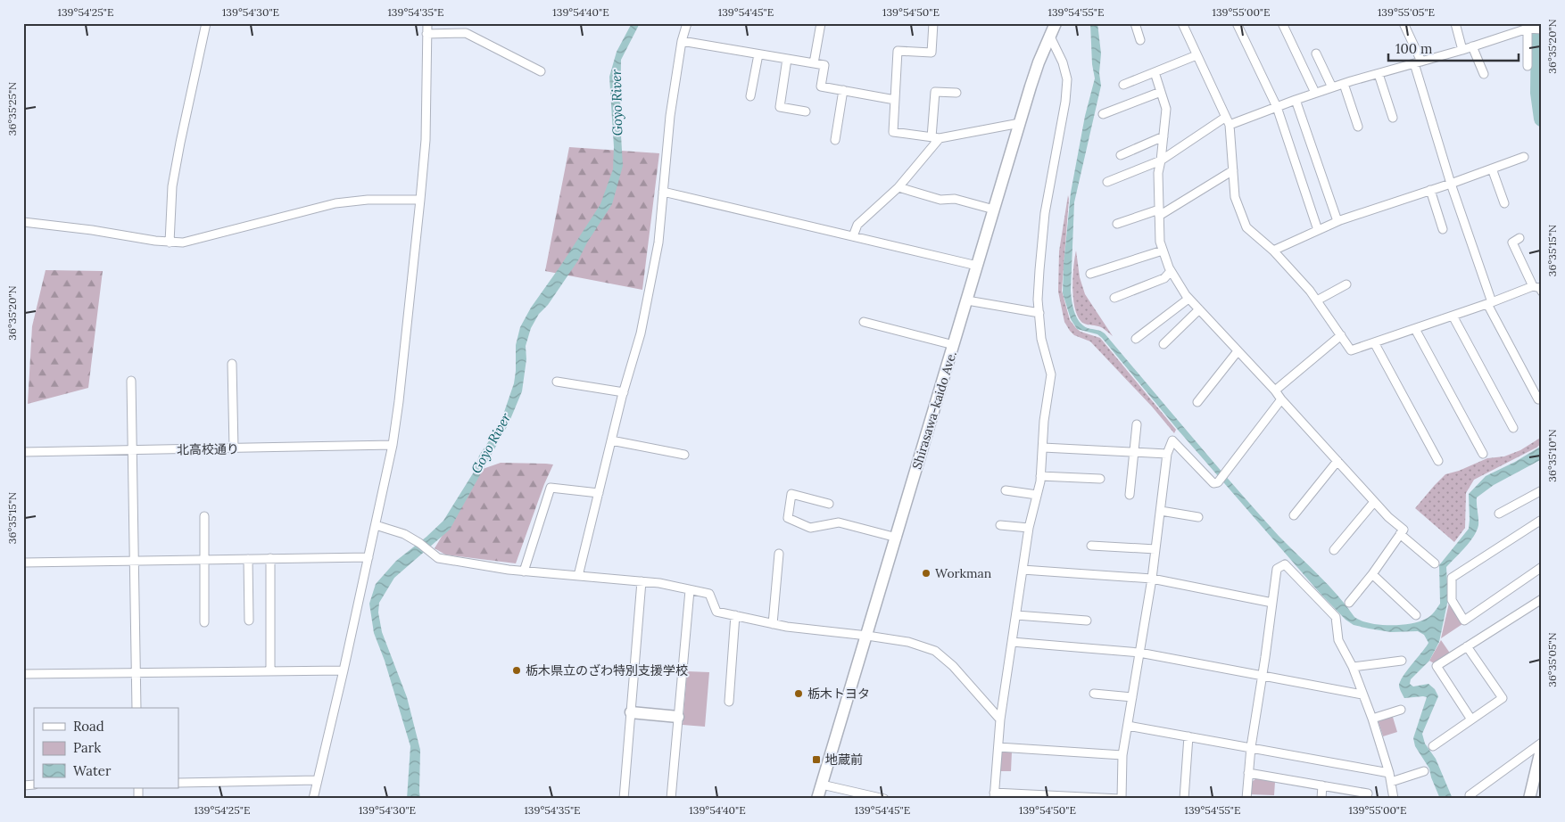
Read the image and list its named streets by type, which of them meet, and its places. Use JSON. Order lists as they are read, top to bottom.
{
  "streets": {
    "main road": ["Shirasawa-kaido Ave."],
    "street": ["北高校通り"]
  },
  "water": ["Goyo River"],
  "places": {
    "other": ["Workman", "栃木県立のざわ特別支援学校", "栃木トヨタ"],
    "transit": ["地蔵前"]
  },
  "legend": ["Road", "Park", "Water"],
  "scale_bar": "100 m",
  "coordinates": [
    "139°54'25\"E",
    "139°54'30\"E",
    "139°54'35\"E",
    "139°54'40\"E",
    "139°54'45\"E",
    "139°54'50\"E",
    "139°54'55\"E",
    "139°55'00\"E",
    "139°55'05\"E",
    "36°35'20\"N",
    "36°35'25\"N",
    "36°35'15\"N",
    "36°35'10\"N",
    "36°35'05\"N"
  ]
}
